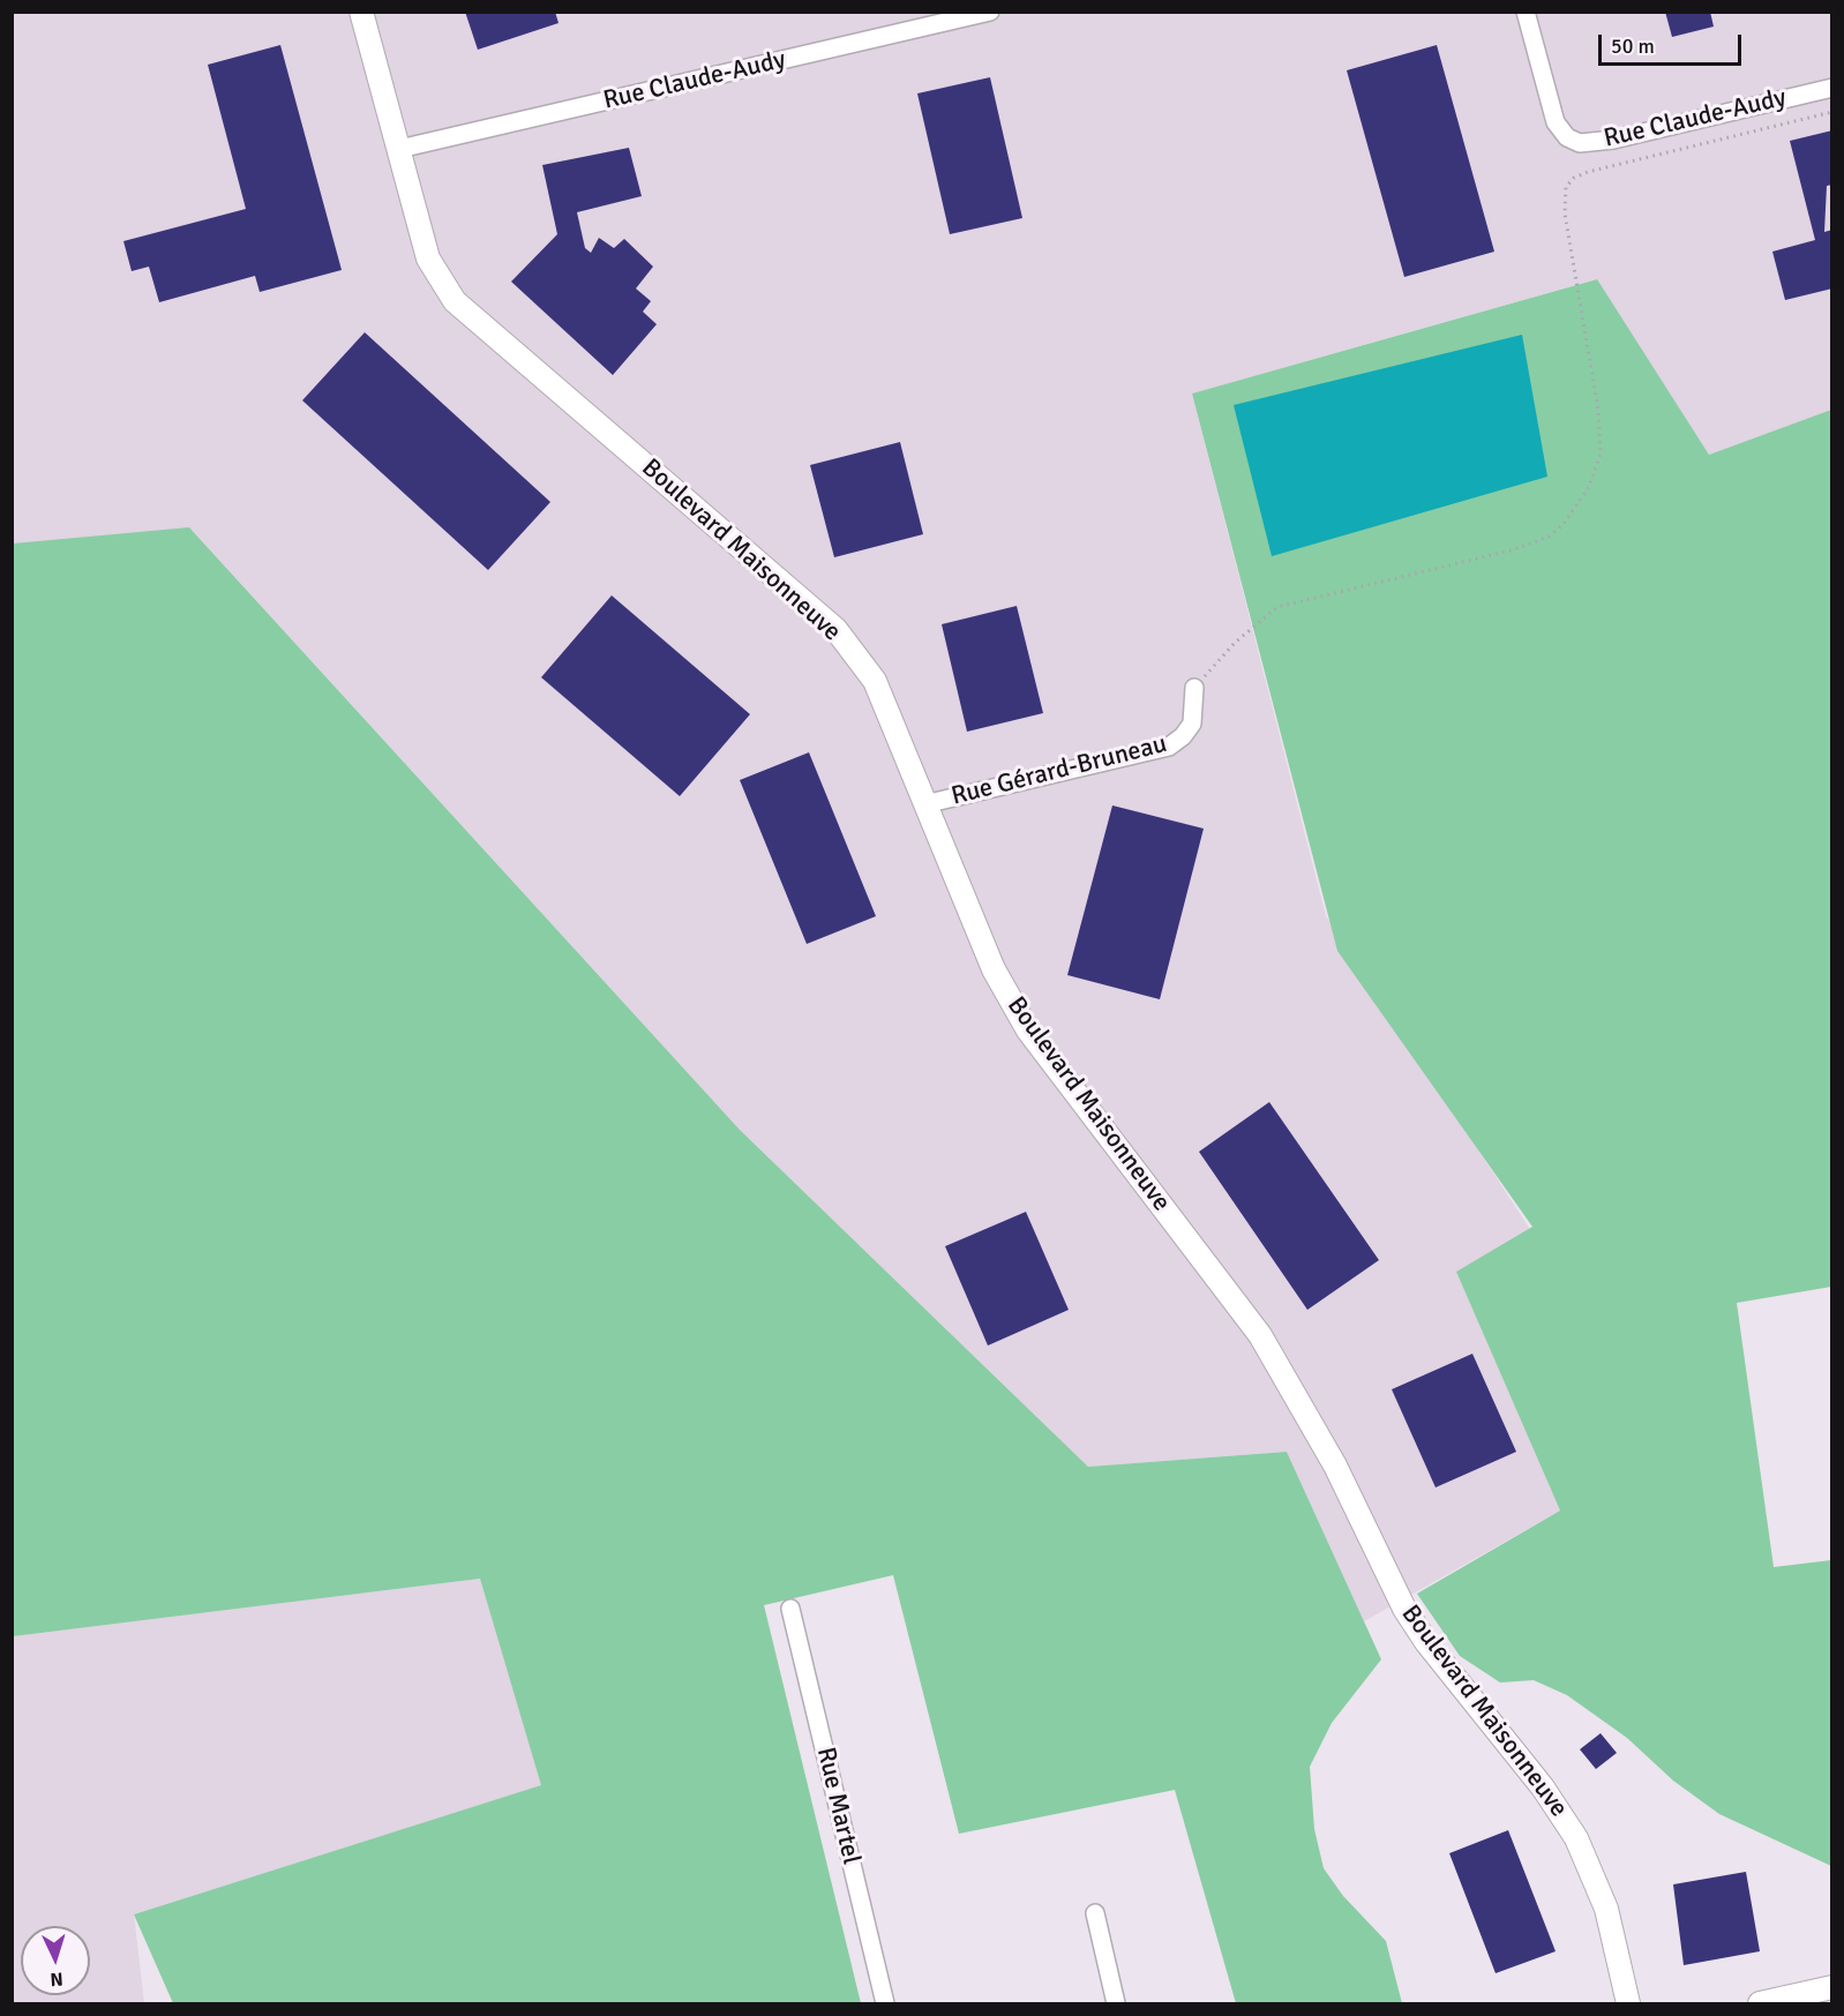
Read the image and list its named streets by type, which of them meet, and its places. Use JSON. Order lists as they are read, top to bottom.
{
  "streets": {
    "street": [
      "Rue Claude-Audy",
      "Boulevard Maisonneuve",
      "Rue Gérard-Bruneau",
      "Rue Martel"
    ]
  },
  "crossings": [
    ["Rue Claude-Audy", "Boulevard Maisonneuve"],
    ["Boulevard Maisonneuve", "Rue Gérard-Bruneau"]
  ],
  "scale_bar": "50 m",
  "north": "bottom"
}
